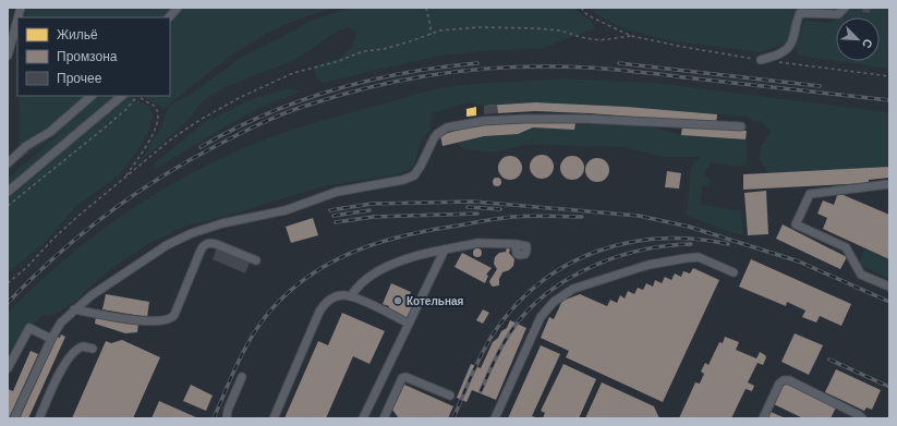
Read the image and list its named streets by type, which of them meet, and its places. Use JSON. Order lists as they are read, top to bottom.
{
  "places": ["Котельная"],
  "legend": ["Жильё", "Промзона", "Прочее"],
  "north": "bottom right"
}
